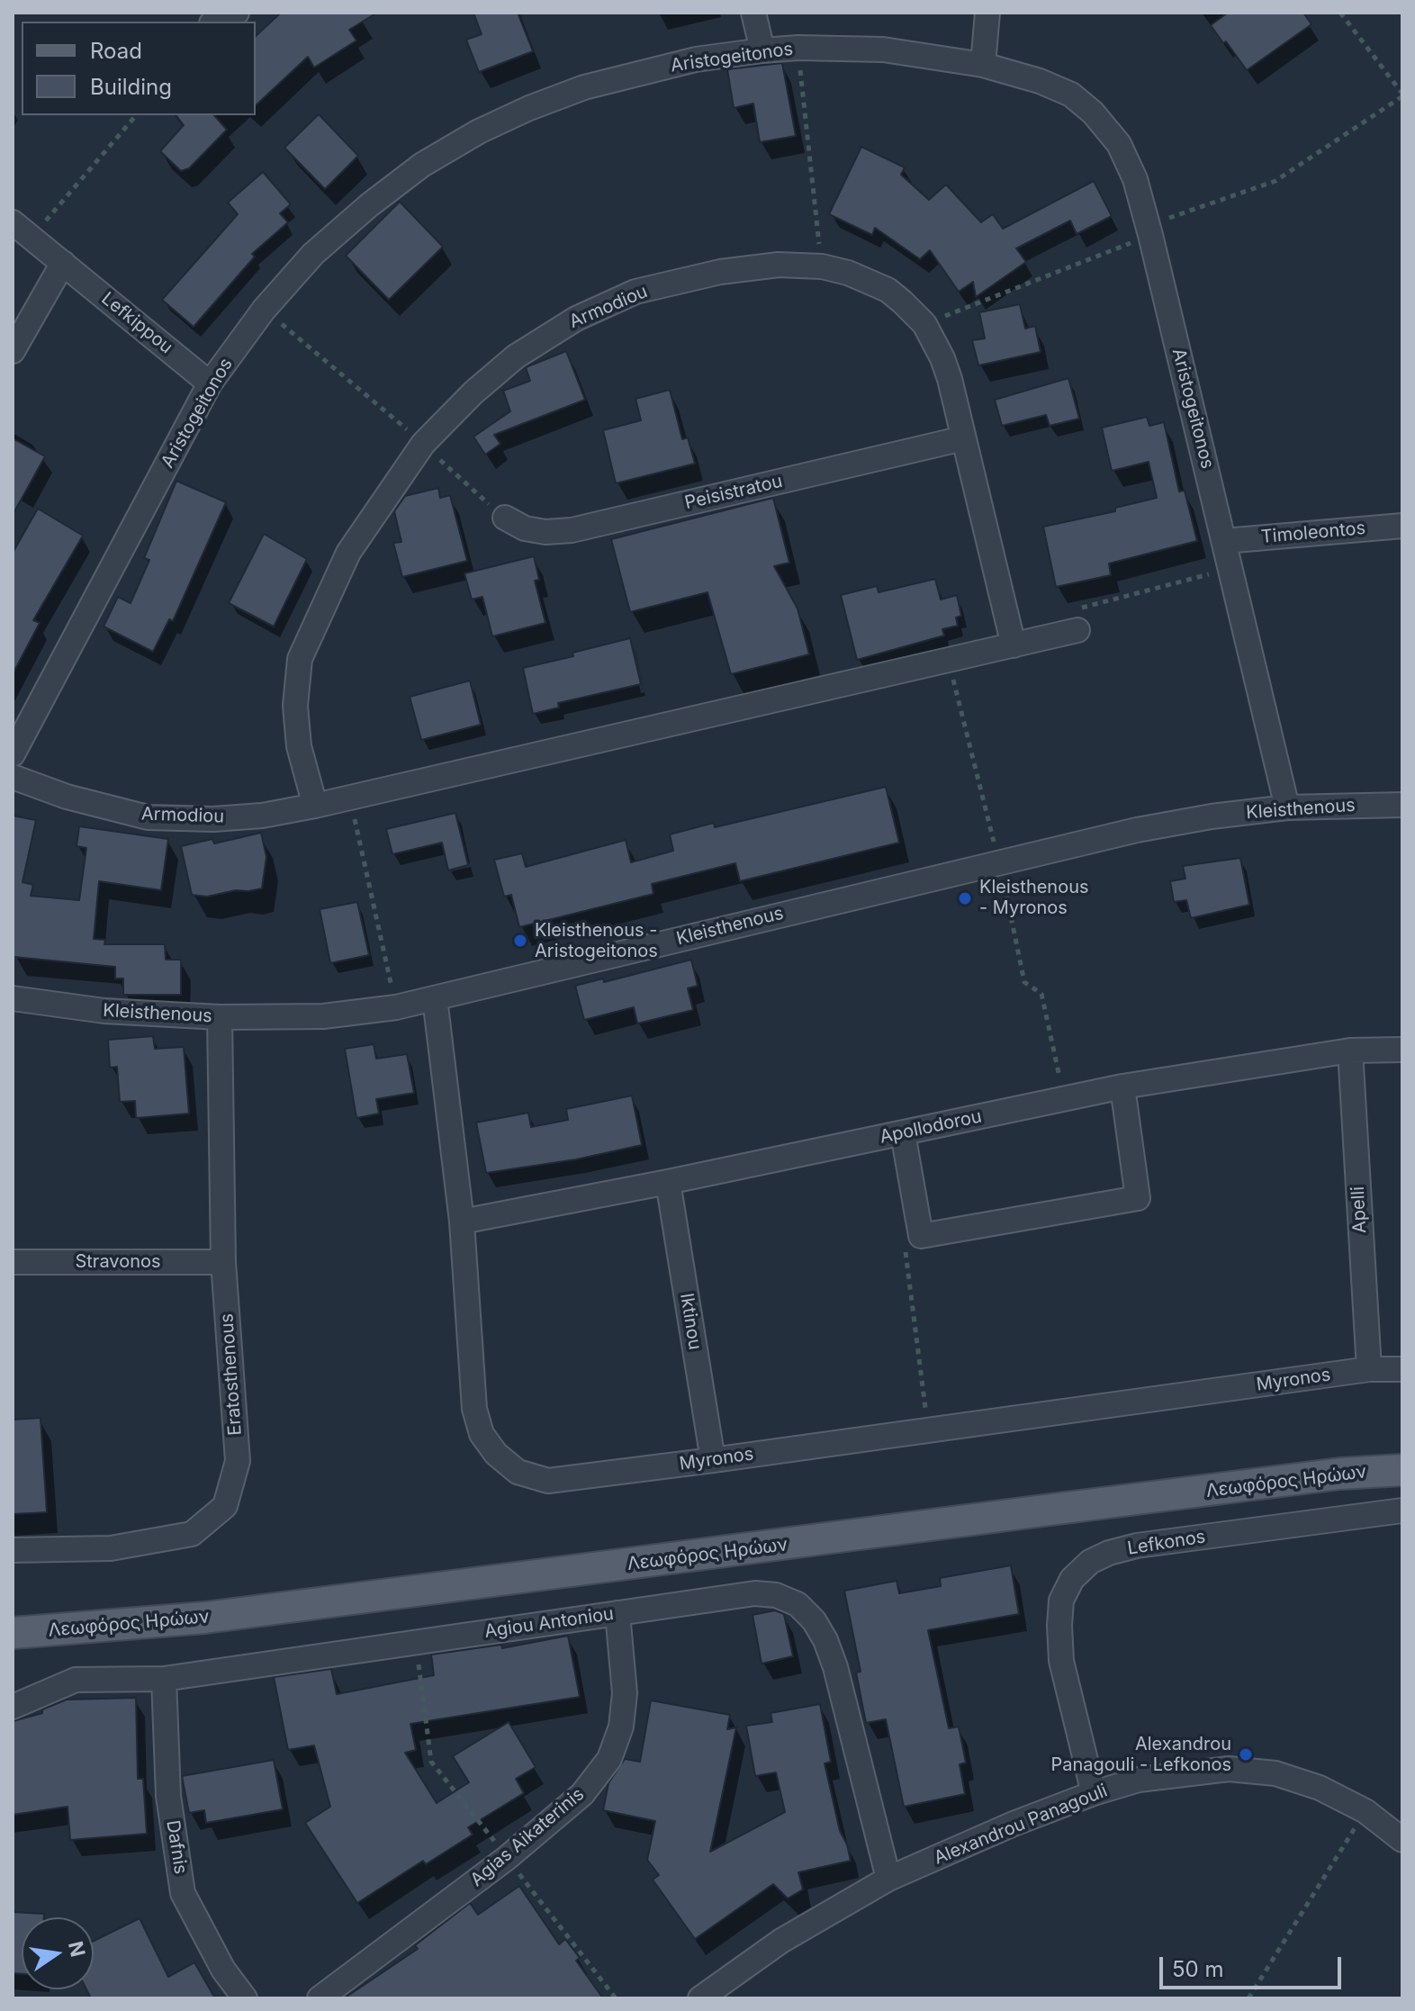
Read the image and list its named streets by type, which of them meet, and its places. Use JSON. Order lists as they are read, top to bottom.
{
  "streets": {
    "main road": ["Λεωφόρος Ηρώων"],
    "street": [
      "Aristogeitonos",
      "Armodiou",
      "Lefkippou",
      "Peisistratou",
      "Timoleontos",
      "Kleisthenous",
      "Apollodorou",
      "Apelli",
      "Stravonos",
      "Iktinou",
      "Eratosthenous",
      "Myronos",
      "Lefkonos",
      "Agiou Antoniou",
      "Alexandrou Panagouli",
      "Agias Aikaterinis",
      "Dafnis"
    ]
  },
  "crossings": [
    ["Aristogeitonos", "Lefkippou"],
    ["Aristogeitonos", "Timoleontos"],
    ["Aristogeitonos", "Kleisthenous"],
    ["Armodiou", "Peisistratou"],
    ["Kleisthenous", "Eratosthenous"],
    ["Kleisthenous", "Myronos"],
    ["Apollodorou", "Apelli"],
    ["Apollodorou", "Iktinou"],
    ["Apollodorou", "Myronos"],
    ["Apelli", "Myronos"],
    ["Stravonos", "Eratosthenous"],
    ["Iktinou", "Myronos"],
    ["Lefkonos", "Alexandrou Panagouli"],
    ["Agiou Antoniou", "Alexandrou Panagouli"],
    ["Agiou Antoniou", "Agias Aikaterinis"],
    ["Agiou Antoniou", "Dafnis"]
  ],
  "places": ["Kleisthenous - Myronos", "Kleisthenous - Aristogeitonos", "Alexandrou Panagouli - Lefkonos"],
  "legend": ["Road", "Building"],
  "scale_bar": "50 m",
  "north": "right"
}
